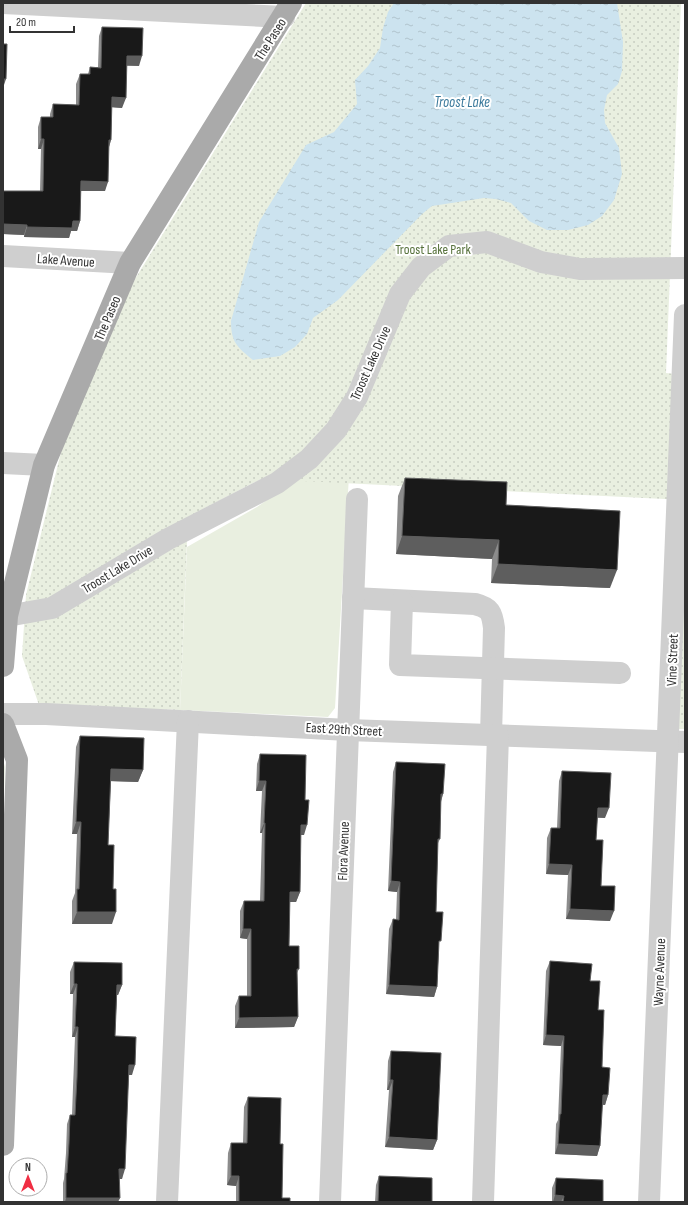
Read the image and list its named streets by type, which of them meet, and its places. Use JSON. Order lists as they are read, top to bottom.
{
  "streets": {
    "main road": ["The Paseo"],
    "street": [
      "Lake Avenue",
      "Troost Lake Drive",
      "Vine Street",
      "East 29th Street",
      "Flora Avenue",
      "Wayne Avenue"
    ]
  },
  "crossings": [
    ["The Paseo", "Lake Avenue"],
    ["The Paseo", "Troost Lake Drive"],
    ["Vine Street", "East 29th Street"],
    ["Vine Street", "Wayne Avenue"],
    ["East 29th Street", "Flora Avenue"],
    ["East 29th Street", "Wayne Avenue"]
  ],
  "water": ["Troost Lake"],
  "parks": ["Troost Lake Park"],
  "scale_bar": "20 m",
  "north": "top"
}
